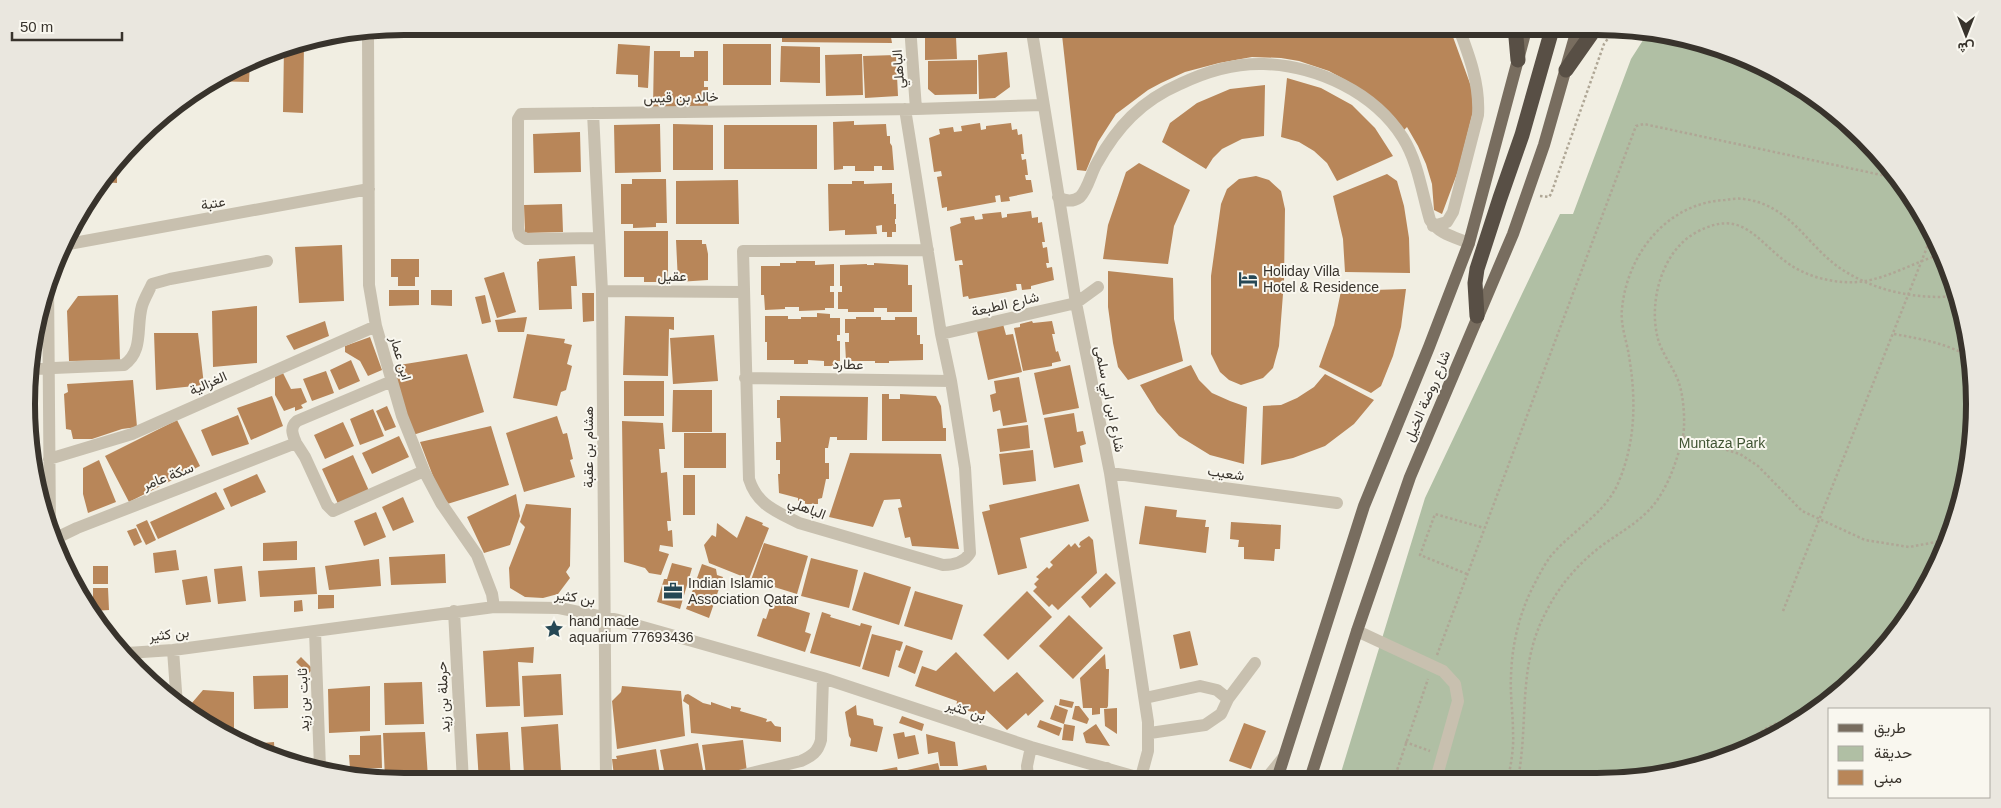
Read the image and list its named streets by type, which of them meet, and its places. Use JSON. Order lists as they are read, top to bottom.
{
  "streets": {
    "main road": ["شارع روضة الخيل"],
    "street": [
      "الباهلي",
      "خالد بن قيس",
      "عتبة",
      "عقيل",
      "شارع الطبعة",
      "ابن عمار",
      "عطارد",
      "الغزالية",
      "شارع ابن ابي سلمى",
      "هشام بن عقبة",
      "شعيب",
      "سكة عامر",
      "بن كثير",
      "حرملة بن زيد",
      "ثابت بن زيد"
    ]
  },
  "crossings": [
    ["الباهلي", "خالد بن قيس"],
    ["الباهلي", "عقيل"],
    ["الباهلي", "شارع الطبعة"],
    ["الباهلي", "عطارد"],
    ["خالد بن قيس", "شارع ابن ابي سلمى"],
    ["خالد بن قيس", "هشام بن عقبة"],
    ["عتبة", "ابن عمار"],
    ["عقيل", "هشام بن عقبة"],
    ["شارع الطبعة", "شارع ابن ابي سلمى"],
    ["ابن عمار", "الغزالية"],
    ["ابن عمار", "بن كثير"],
    ["شارع ابن ابي سلمى", "شعيب"],
    ["هشام بن عقبة", "بن كثير"],
    ["بن كثير", "حرملة بن زيد"],
    ["بن كثير", "ثابت بن زيد"]
  ],
  "parks": ["Muntaza Park"],
  "places": {
    "hotel": ["Holiday Villa Hotel & Residence"],
    "office": ["Indian Islamic Association Qatar"],
    "place": ["hand made aquarium 77693436"]
  },
  "legend": ["طريق", "حديقة", "مبنى"],
  "scale_bar": "50 m",
  "north": "bottom"
}
